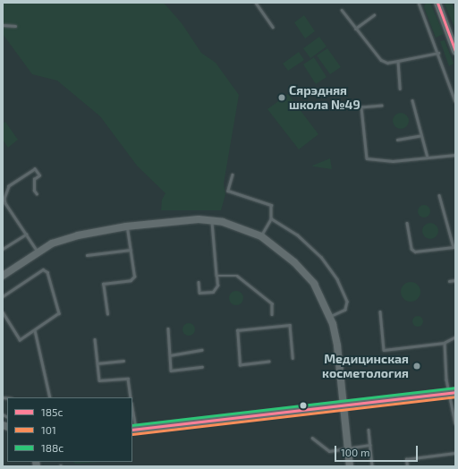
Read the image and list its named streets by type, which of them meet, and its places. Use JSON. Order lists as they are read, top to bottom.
{
  "places": ["Сярэдняя школа №49", "Медицинская косметология"],
  "lines": ["transit line 185с", "transit line 188с", "transit line 101"],
  "legend": ["185с", "101", "188с"],
  "scale_bar": "100 m"
}
